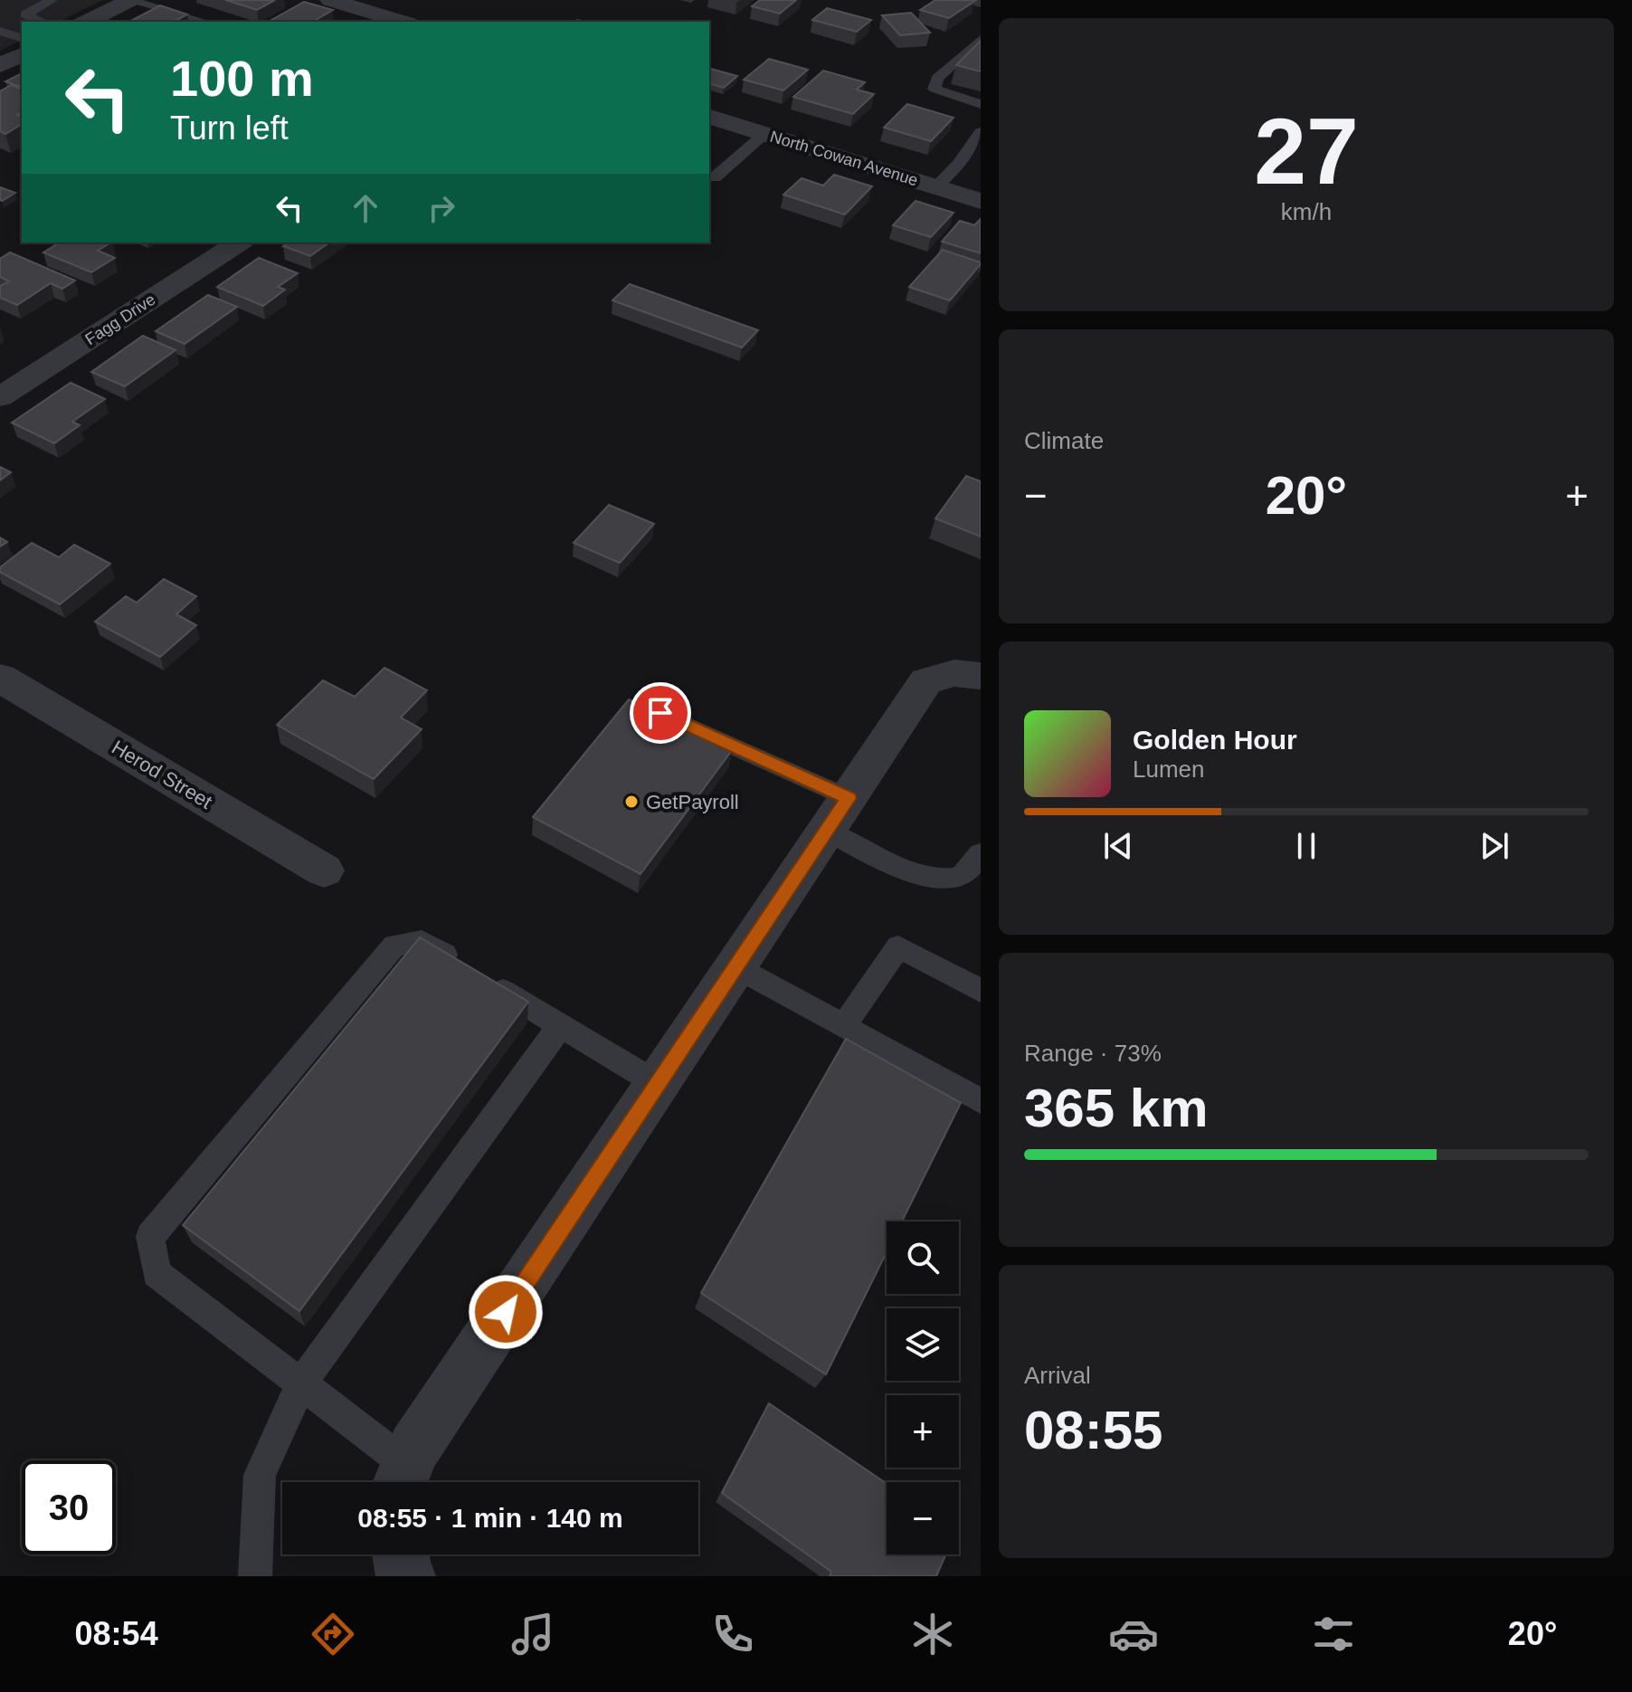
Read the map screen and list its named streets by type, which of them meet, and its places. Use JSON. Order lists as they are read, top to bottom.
{
  "streets": {
    "street": ["North Cowan Avenue", "Fagg Drive", "Herod Street"]
  },
  "places": ["GetPayroll"],
  "page": {
    "tile": [
      ["27", "km/h"],
      "Climate",
      ["Range · 73%", "365 km"],
      ["Arrival", "08:55"]
    ],
    "turn": ["100 m", "Turn left"],
    "heat": ["−", "20°", "+"],
    "song": ["Golden Hour", "Lumen"],
    "map_buttons": ["+", "−"],
    "limit": "30",
    "trip": "08:55 · 1 min · 140 m",
    "tabs": ["08:54", "20°"]
  }
}
